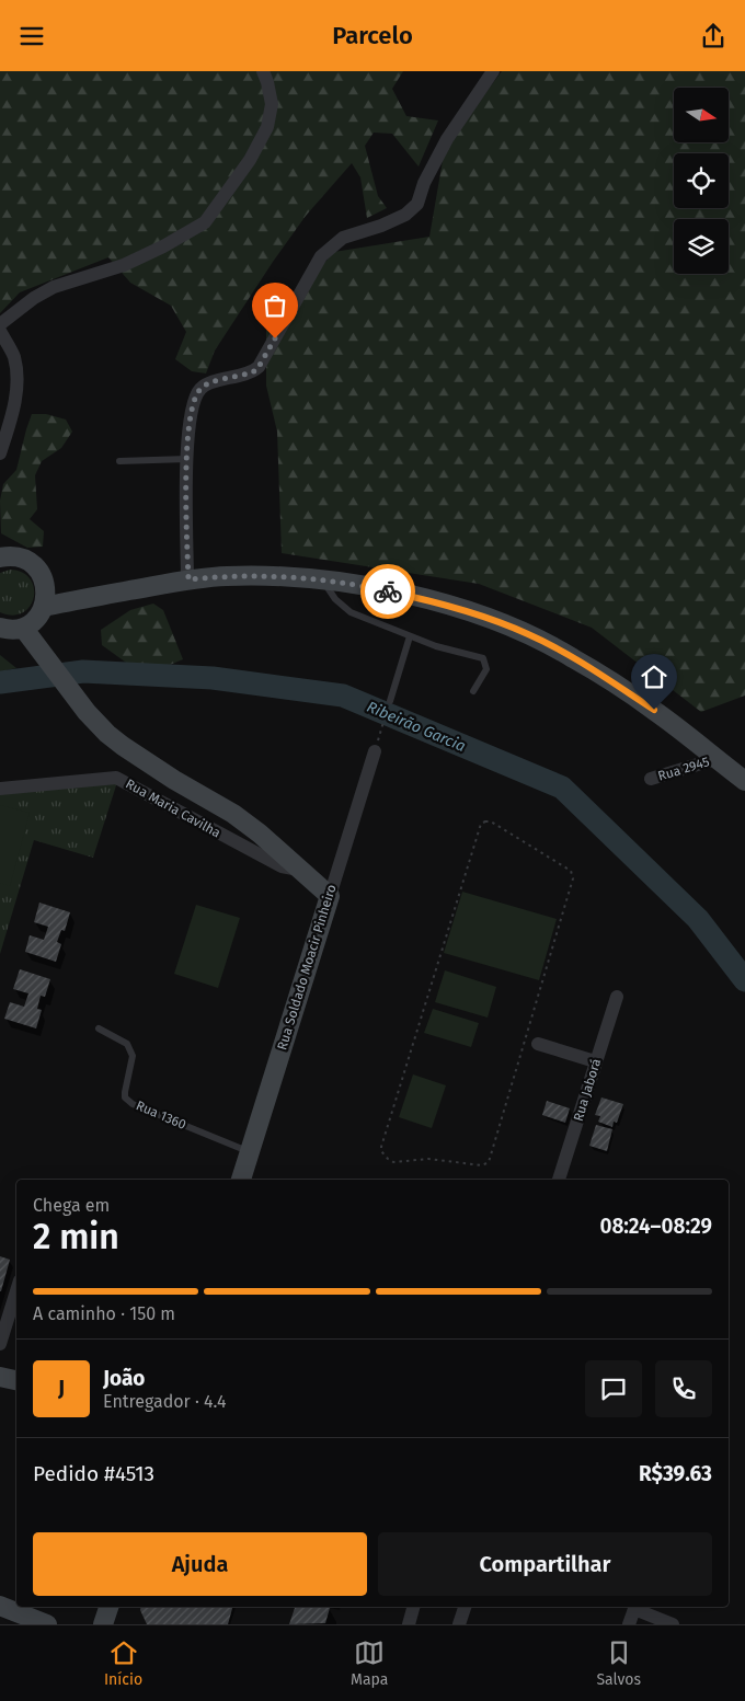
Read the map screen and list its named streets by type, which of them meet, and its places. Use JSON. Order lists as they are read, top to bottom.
{
  "streets": {
    "main road": ["Rua Maria Cavilha", "Rua Soldado Moacir Pinheiro"],
    "street": ["Rua 2945", "Rua Jaborá"],
    "lane": ["Rua 1360"]
  },
  "crossings": [
    ["Rua Maria Cavilha", "Rua Soldado Moacir Pinheiro"],
    ["Rua Soldado Moacir Pinheiro", "Rua 1360"]
  ],
  "water": ["Ribeirão Garcia"],
  "north": "right",
  "page": {
    "header": "Parcelo",
    "heading": ["2 min", "Chega em", "08:24–08:29"],
    "panel": [
      "João",
      "Entregador · 4.4",
      "Pedido #4513",
      "R$39.63"
    ],
    "bar": "A caminho · 150 m",
    "round": "J",
    "buttons": ["Ajuda", "Compartilhar"],
    "tabs": ["Início", "Mapa", "Salvos"]
  }
}
